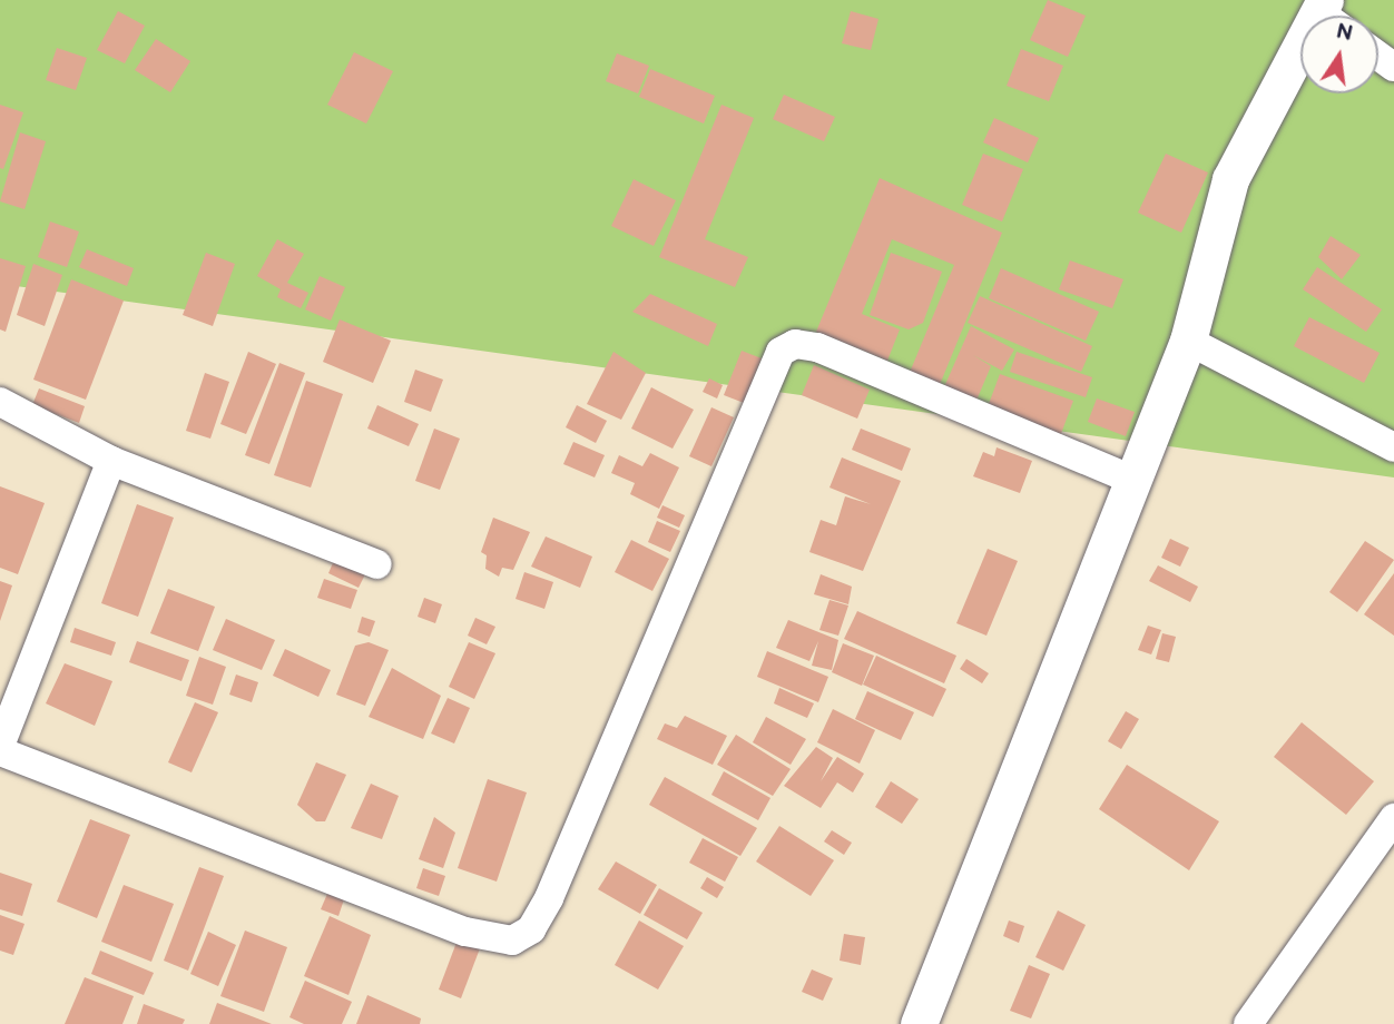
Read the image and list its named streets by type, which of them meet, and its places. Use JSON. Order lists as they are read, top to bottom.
{
  "north": "top"
}
